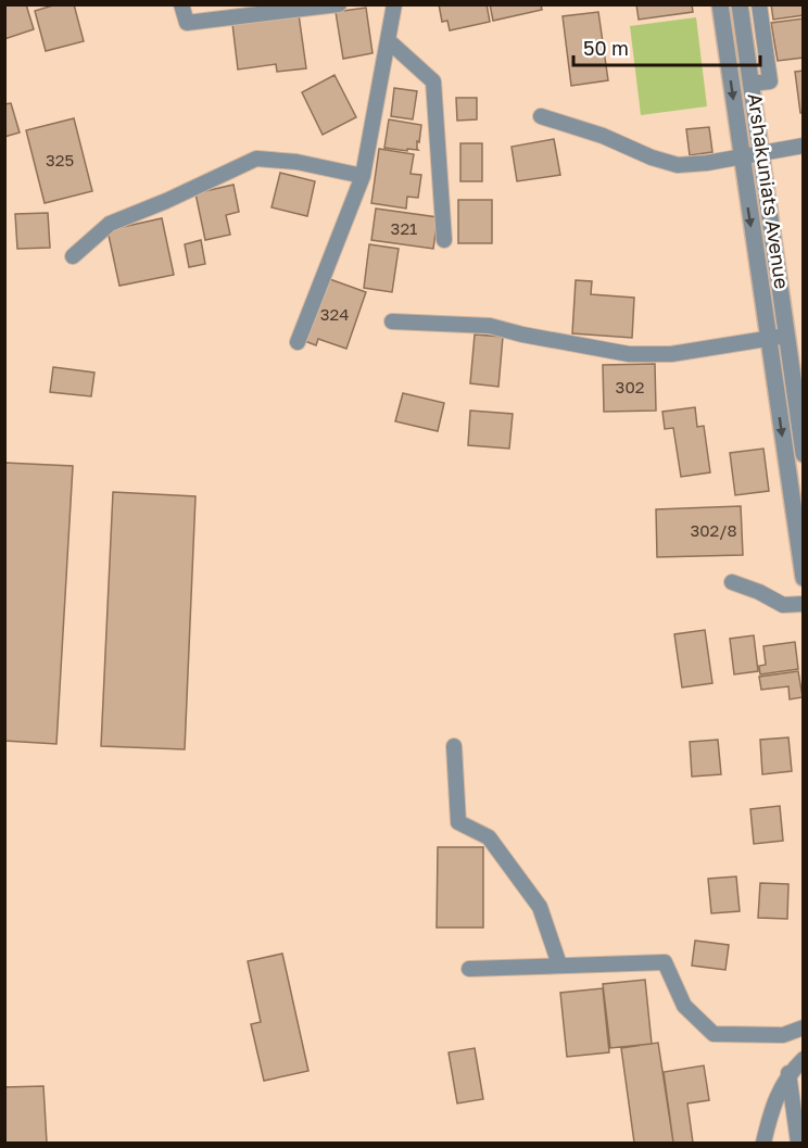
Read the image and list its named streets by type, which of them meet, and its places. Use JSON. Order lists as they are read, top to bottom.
{
  "streets": {
    "street": ["Arshakuniats Avenue"]
  },
  "house_numbers": [
    "325",
    "321",
    "324",
    "302",
    "302/8"
  ],
  "scale_bar": "50 m"
}
